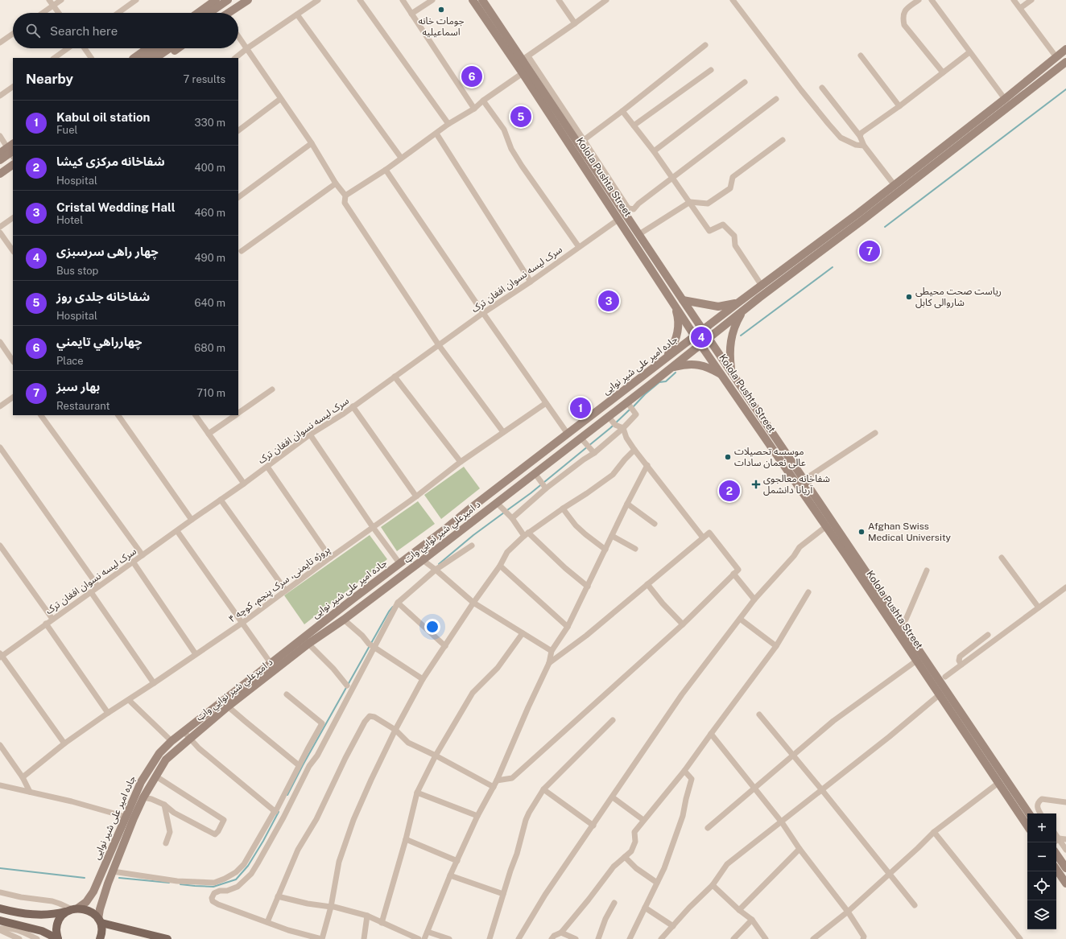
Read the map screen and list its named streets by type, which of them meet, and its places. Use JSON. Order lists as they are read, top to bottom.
{
  "streets": {
    "main road": ["Kolola Pushta Street", "جاده امیر علی شیر نوایی", "د امیرعلي شیر نوايي واټ"],
    "street": ["سرک لیسه نسوان افغان‌ ترک", "پروژه تایمنی، سرک پنجم، کوچه ۴"]
  },
  "crossings": [
    ["Kolola Pushta Street", "سرک لیسه نسوان افغان‌ ترک"],
    ["Kolola Pushta Street", "جاده امیر علی شیر نوایی"],
    ["Kolola Pushta Street", "د امیرعلي شیر نوايي واټ"],
    ["جاده امیر علی شیر نوایی", "د امیرعلي شیر نوايي واټ"]
  ],
  "places": {
    "other": [
      "جومات خانه اسماعيليه",
      "ریاست صحت محیطی شاروالی کابل",
      "موسسه تحصیلات عالی نعمان سادات",
      "Afghan Swiss Medical University"
    ],
    "health": ["شفاخانه معالجوی آریانا دانشمل"]
  },
  "page": {
    "search": "Search here",
    "heading": ["Nearby", "7 results"],
    "pins": [
      "6",
      "5",
      "7",
      "3",
      "4",
      "1",
      "2"
    ],
    "list": [
      {
        "mark": "1",
        "name": "Kabul oil station",
        "note": "Fuel",
        "value": "330 m"
      },
      {
        "mark": "2",
        "name": "شفاخانه مرکزی کیشا",
        "note": "Hospital",
        "value": "400 m"
      },
      {
        "mark": "3",
        "name": "Cristal Wedding Hall",
        "note": "Hotel",
        "value": "460 m"
      },
      {
        "mark": "4",
        "name": "چهار راهی سرسبزی",
        "note": "Bus stop",
        "value": "490 m"
      },
      {
        "mark": "5",
        "name": "شفاخانه جلدی روز",
        "note": "Hospital",
        "value": "640 m"
      },
      {
        "mark": "6",
        "name": "چهارراهي تايمني",
        "note": "Place",
        "value": "680 m"
      },
      {
        "mark": "7",
        "name": "بهار سبز",
        "note": "Restaurant",
        "value": "710 m"
      }
    ],
    "map_buttons": ["+", "−"]
  }
}
